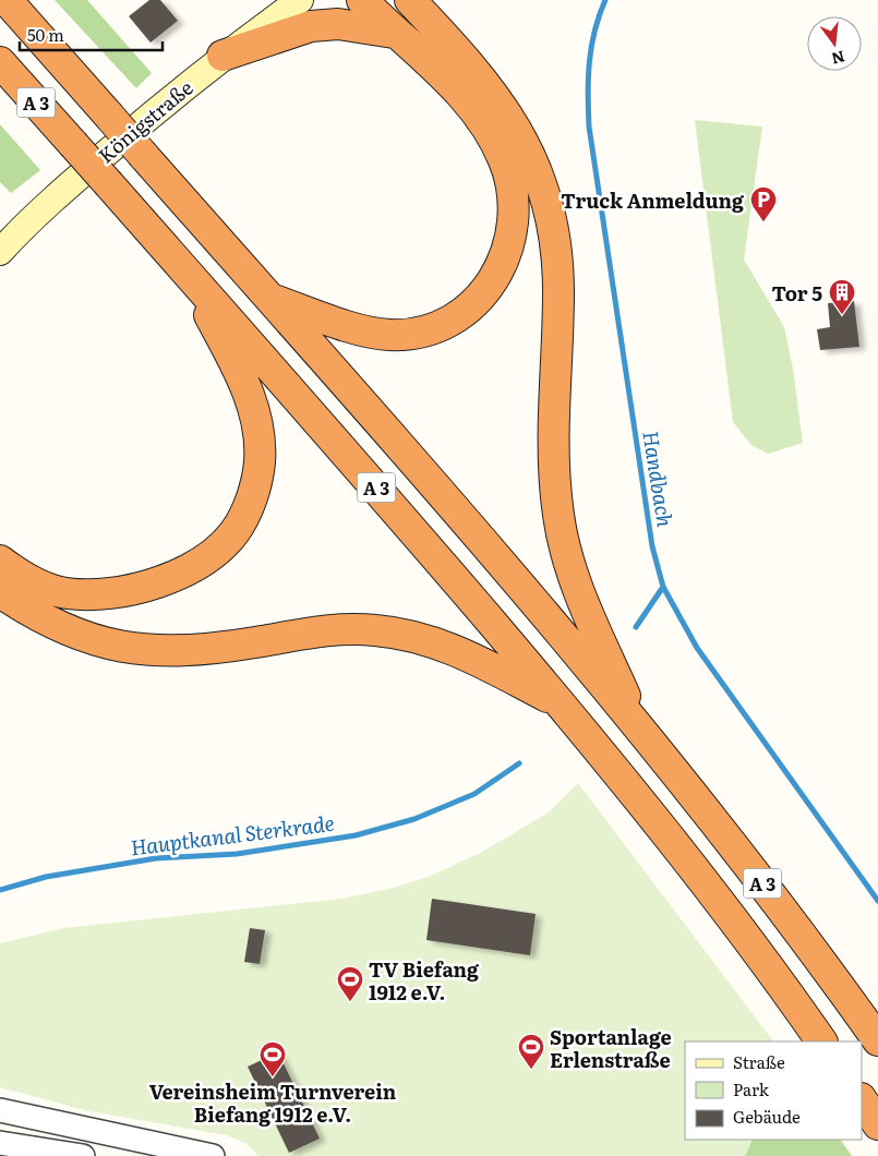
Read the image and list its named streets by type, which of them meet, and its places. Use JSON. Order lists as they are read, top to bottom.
{
  "streets": {
    "highway": ["A 3"],
    "main road": ["Königstraße"]
  },
  "water": ["Handbach", "Hauptkanal Sterkrade"],
  "places": {
    "parking": ["Truck Anmeldung"],
    "building": ["Tor 5"],
    "sports": ["TV Biefang 1912 e.V.", "Sportanlage Erlenstraße", "Vereinsheim Turnverein Biefang 1912 e.V."]
  },
  "legend": ["Straße", "Park", "Gebäude"],
  "scale_bar": "50 m",
  "north": "bottom"
}
